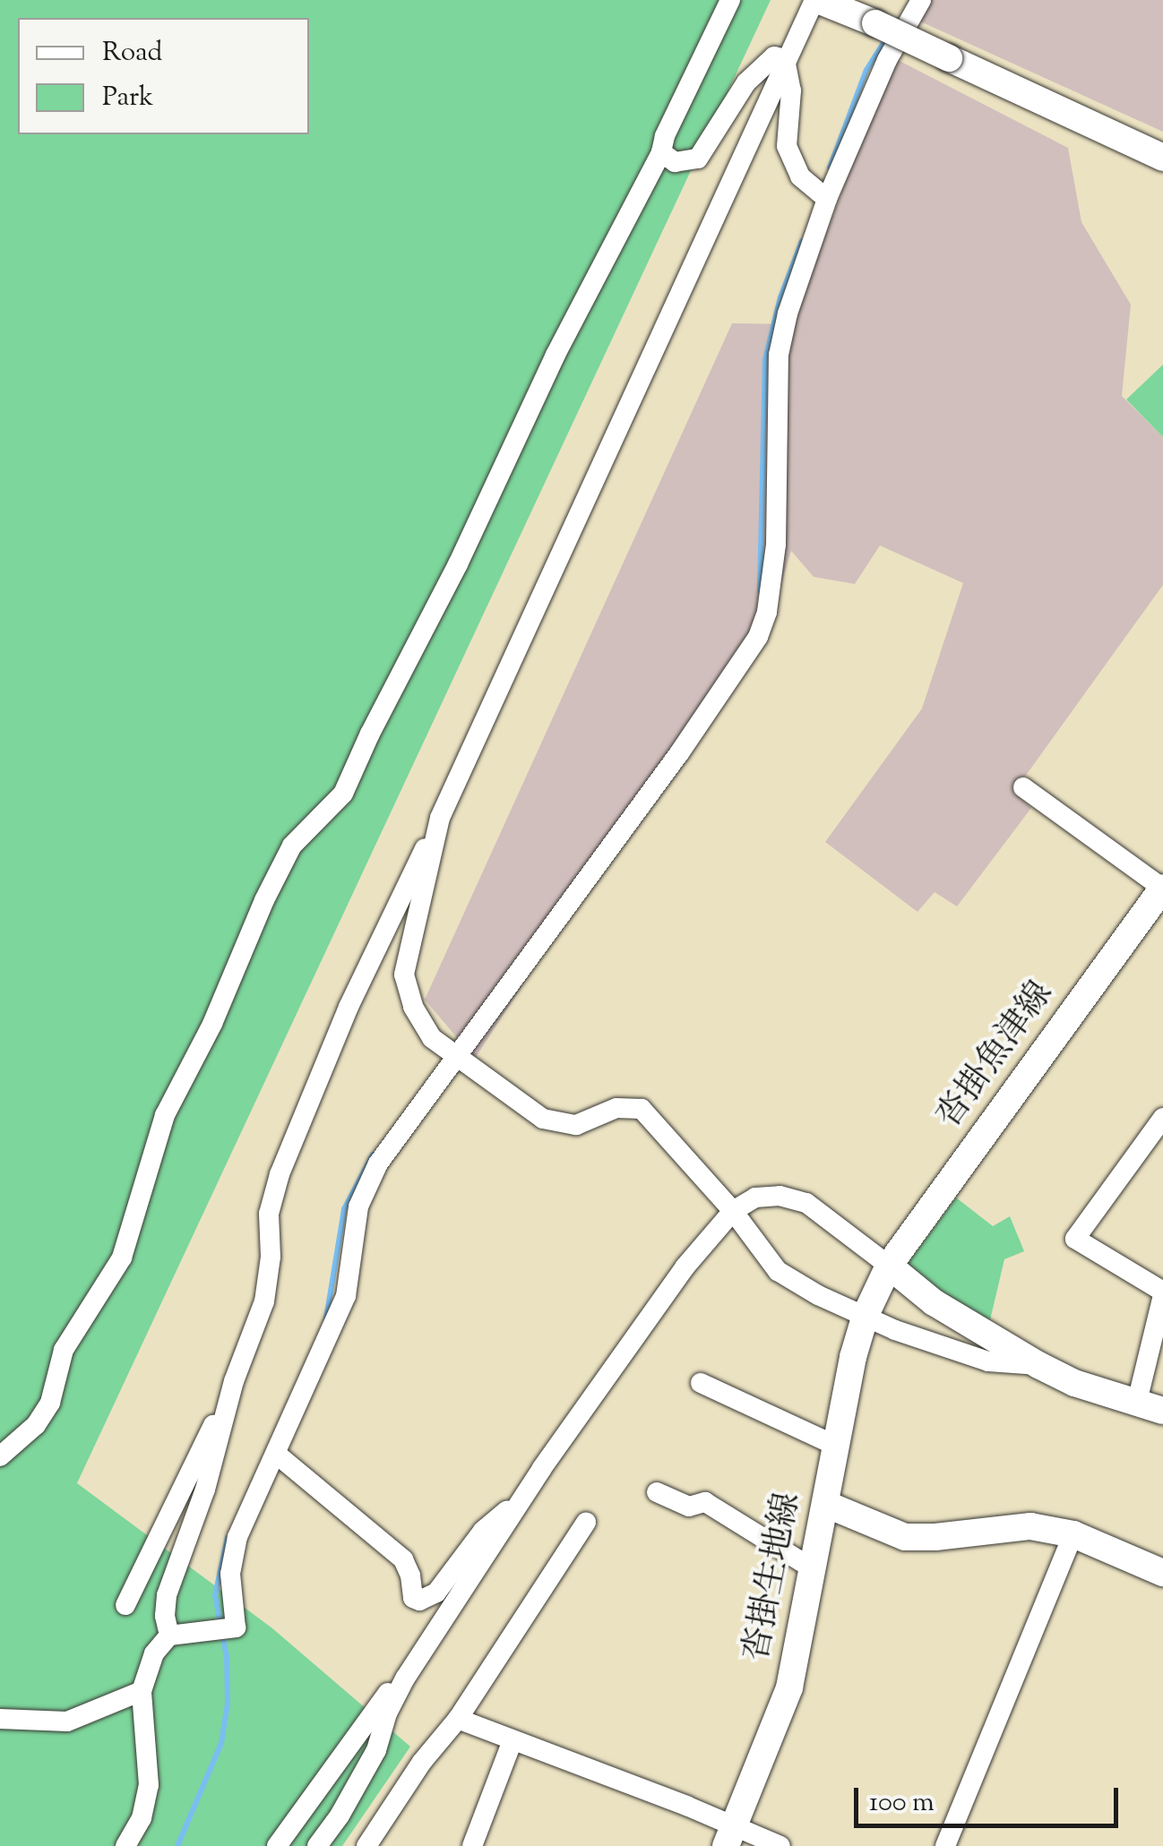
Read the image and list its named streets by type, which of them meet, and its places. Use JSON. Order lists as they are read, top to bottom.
{
  "streets": {
    "main road": ["沓掛魚津線", "沓掛生地線"]
  },
  "crossings": [
    ["沓掛魚津線", "沓掛生地線"]
  ],
  "legend": ["Road", "Park"],
  "scale_bar": "100 m"
}
